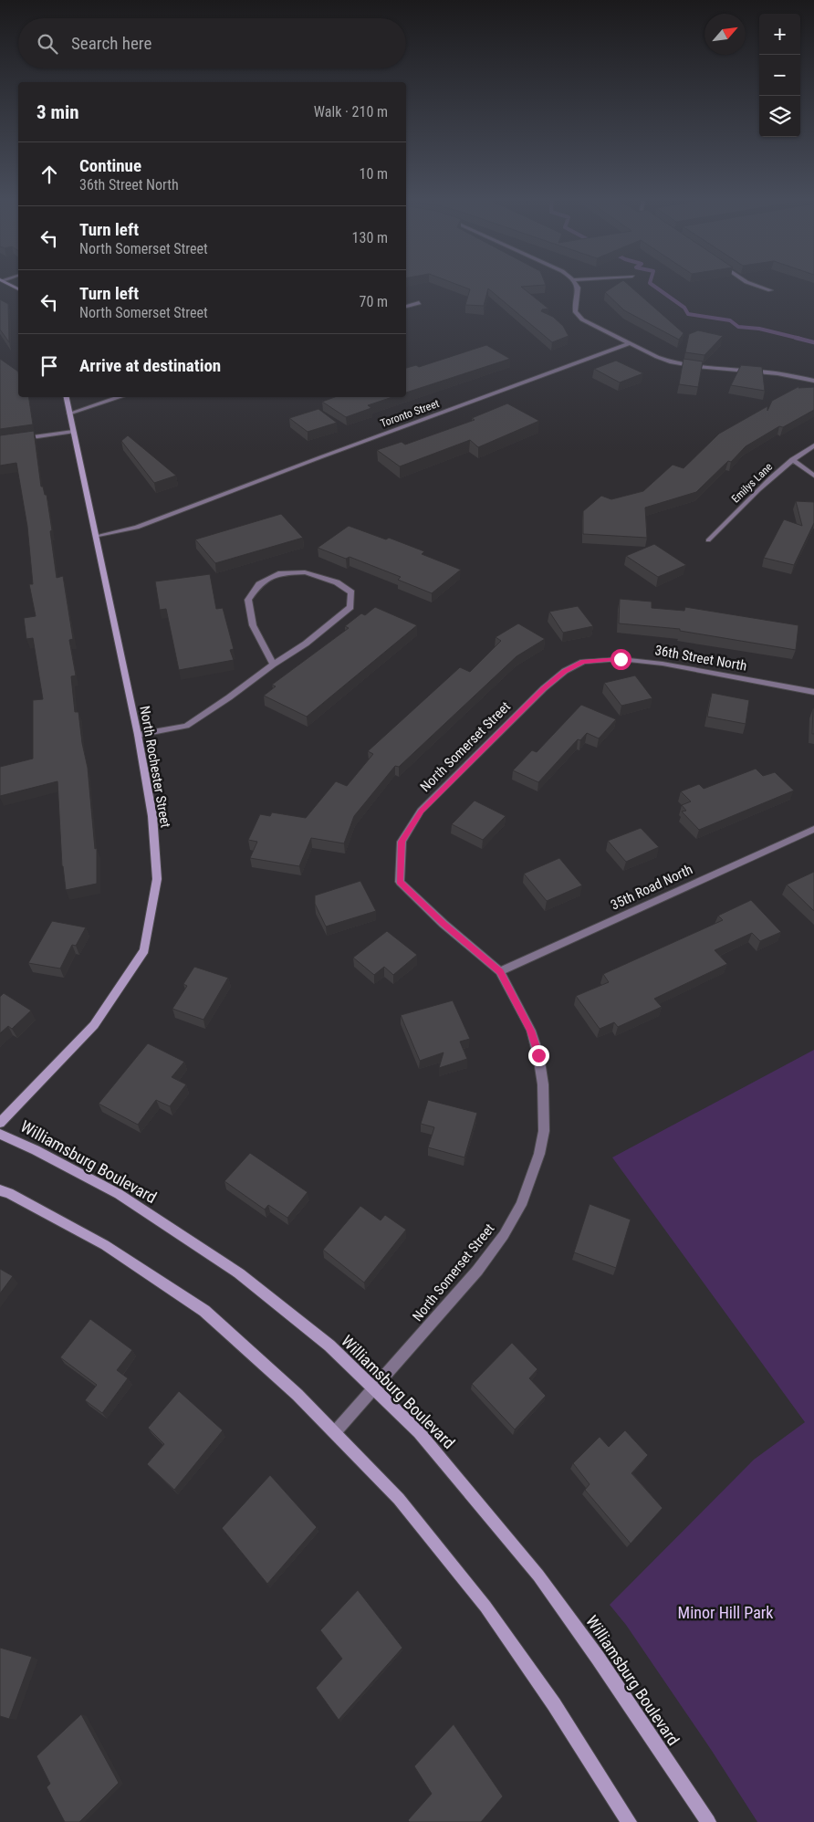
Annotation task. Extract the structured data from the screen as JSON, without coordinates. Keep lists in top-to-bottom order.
{
  "streets": {
    "street": [
      "Toronto Street",
      "Emilys Lane",
      "36th Street North",
      "North Somerset Street",
      "North Rochester Street",
      "35th Road North",
      "Williamsburg Boulevard"
    ]
  },
  "crossings": [
    ["Toronto Street", "North Rochester Street"],
    ["36th Street North", "North Somerset Street"],
    ["North Somerset Street", "35th Road North"],
    ["North Somerset Street", "Williamsburg Boulevard"]
  ],
  "parks": ["Minor Hill Park"],
  "north": "top right",
  "page": {
    "map_buttons": ["+", "−"],
    "search": "Search here",
    "heading": ["3 min", "Walk · 210 m"],
    "list": [
      ["Continue", "36th Street North", "10 m"],
      ["Turn left", "North Somerset Street", "130 m"],
      ["Turn left", "North Somerset Street", "70 m"],
      "Arrive at destination"
    ]
  }
}
